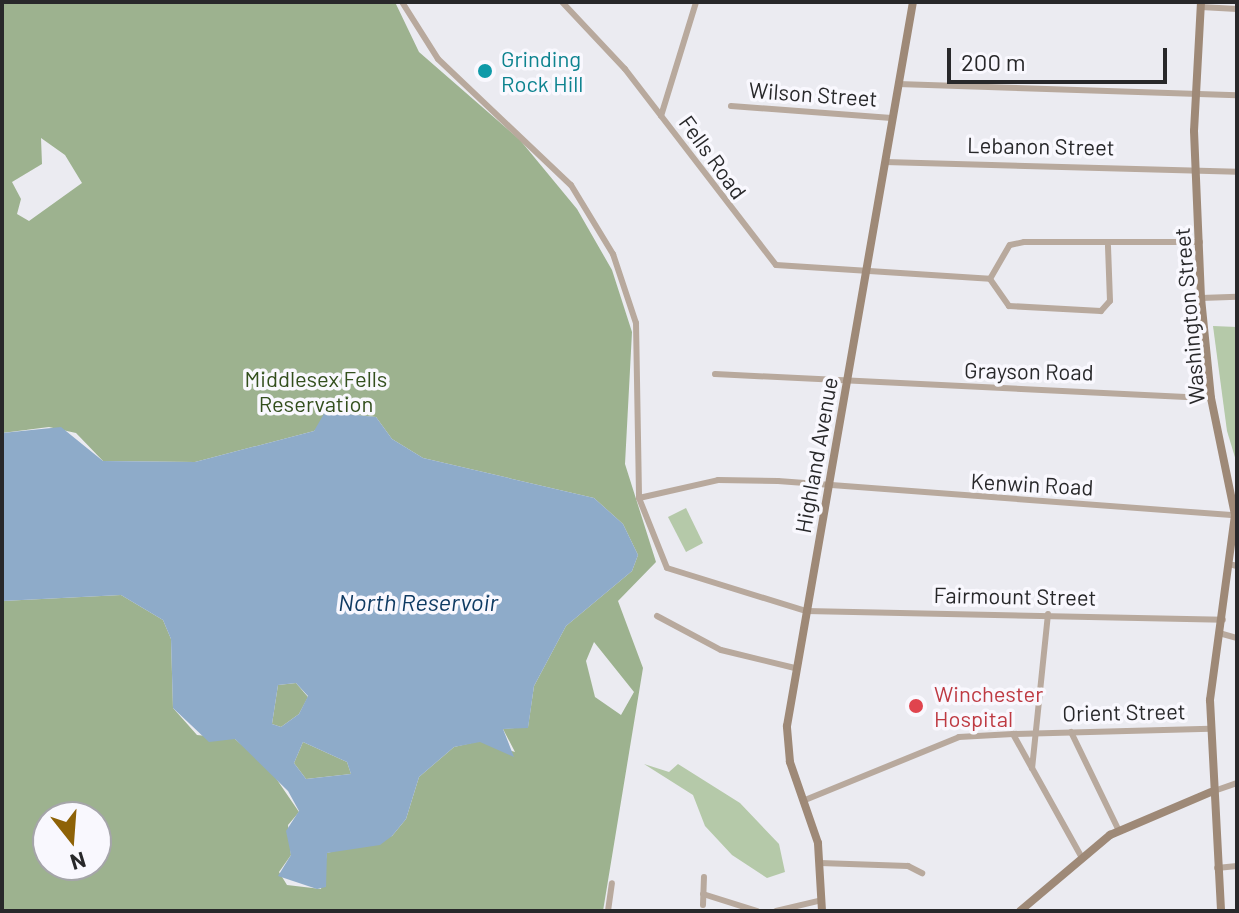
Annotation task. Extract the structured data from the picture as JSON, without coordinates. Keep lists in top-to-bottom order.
{
  "streets": {
    "main road": ["Washington Street", "Highland Avenue"],
    "street": [
      "Wilson Street",
      "Lebanon Street",
      "Fells Road",
      "Grayson Road",
      "Kenwin Road",
      "Fairmount Street",
      "Orient Street"
    ]
  },
  "crossings": [
    ["Wilson Street", "Highland Avenue"],
    ["Lebanon Street", "Washington Street"],
    ["Lebanon Street", "Highland Avenue"],
    ["Fells Road", "Highland Avenue"],
    ["Washington Street", "Grayson Road"],
    ["Washington Street", "Kenwin Road"],
    ["Washington Street", "Fairmount Street"],
    ["Washington Street", "Orient Street"],
    ["Grayson Road", "Highland Avenue"],
    ["Highland Avenue", "Kenwin Road"],
    ["Highland Avenue", "Fairmount Street"],
    ["Highland Avenue", "Orient Street"],
    ["Kenwin Road", "Fairmount Street"]
  ],
  "water": ["North Reservoir"],
  "parks": ["Middlesex Fells Reservation"],
  "places": ["Grinding Rock Hill", "Winchester Hospital"],
  "scale_bar": "200 m",
  "north": "bottom"
}
